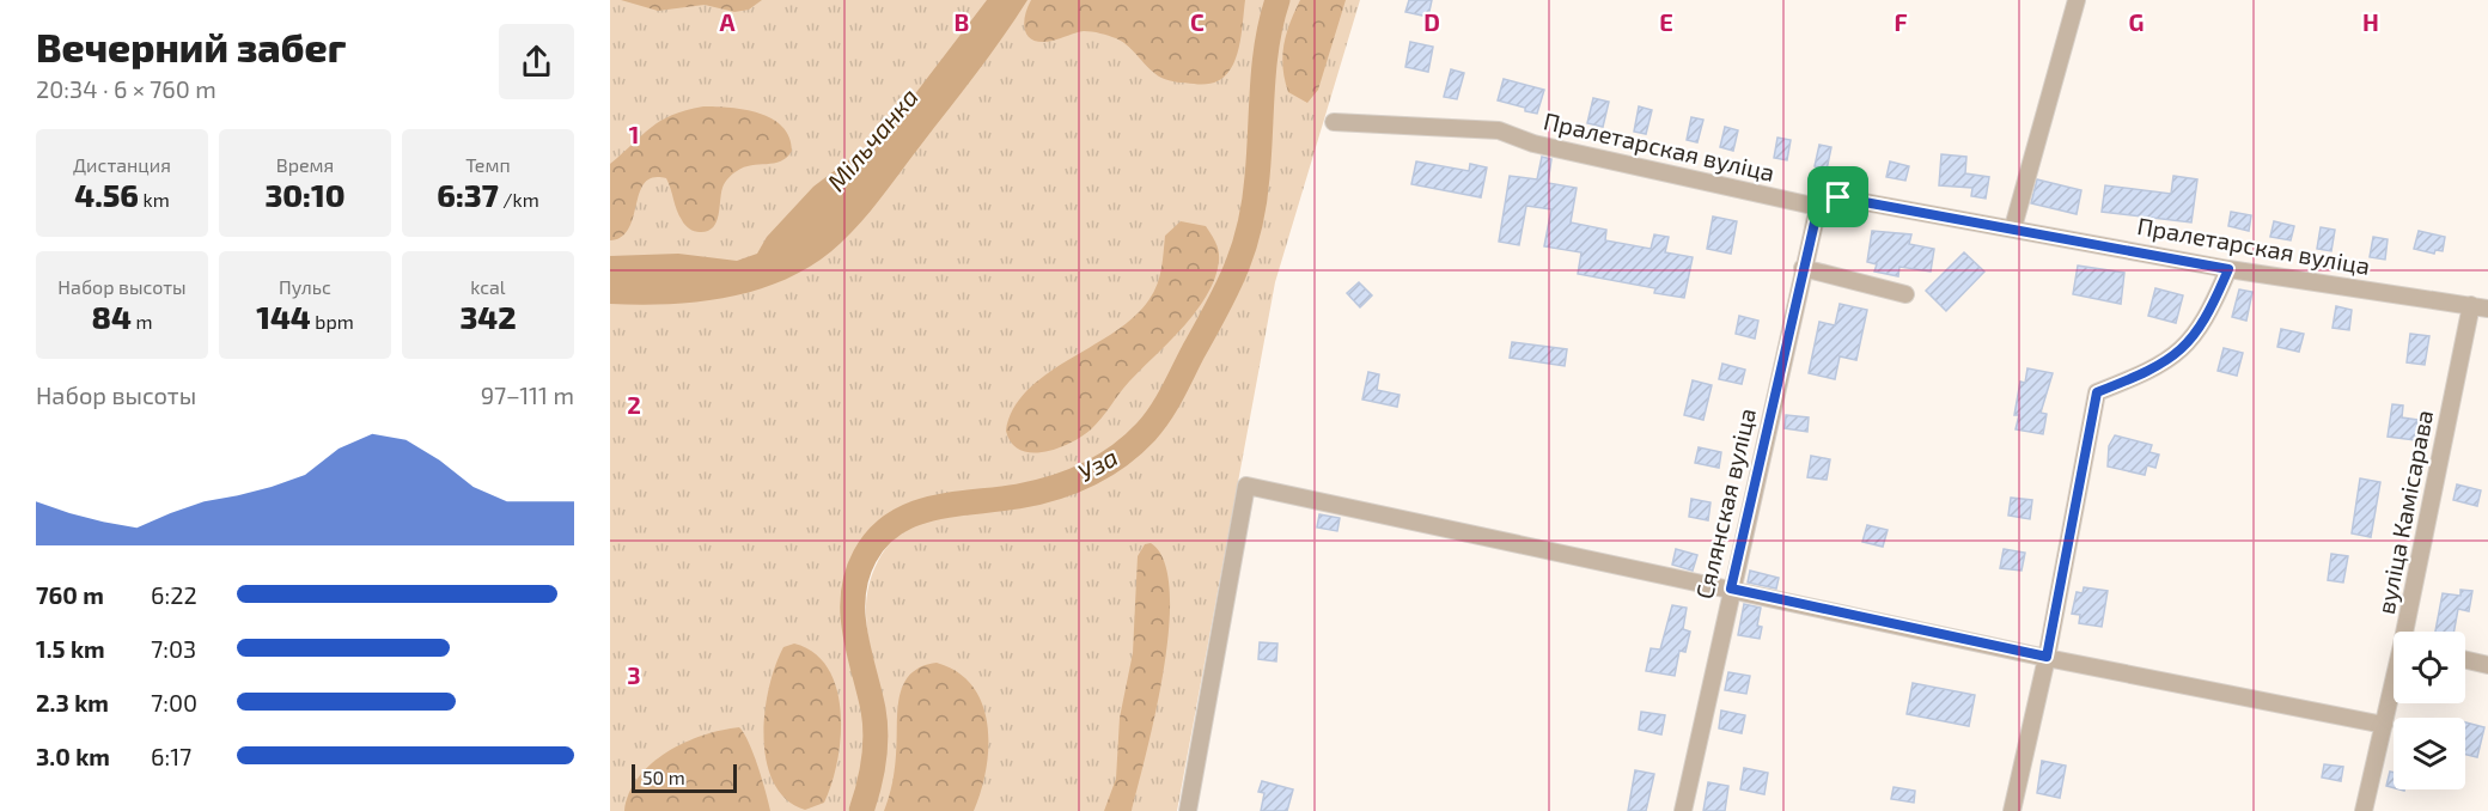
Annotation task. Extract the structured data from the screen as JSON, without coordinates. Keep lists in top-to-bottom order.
{
  "streets": {
    "street": ["Пралетарская вуліца", "Сялянская вуліца", "вуліца Камісарава"]
  },
  "crossings": [
    ["Пралетарская вуліца", "Сялянская вуліца"],
    ["Пралетарская вуліца", "вуліца Камісарава"]
  ],
  "water": ["Мільчанка", "Уза"],
  "scale_bar": "50 m",
  "page": {
    "heading": ["Вечерний забег", "20:34 · 6 × 760 m"],
    "stats": [
      ["Дистанция", "4.56 km"],
      ["Время", "30:10"],
      ["Темп", "6:37 /km"],
      ["Набор высоты", "84 m"],
      ["Пульс", "144 bpm"],
      ["kcal", "342"]
    ],
    "chart": ["Набор высоты", "97–111 m"],
    "list": [
      {
        "name": "760 m",
        "note": "6:22"
      },
      {
        "name": "1.5 km",
        "note": "7:03"
      },
      {
        "name": "2.3 km",
        "note": "7:00"
      },
      {
        "name": "3.0 km",
        "note": "6:17"
      }
    ],
    "scale": "50 m"
  },
  "grid": {
    "columns": [
      "A",
      "B",
      "C",
      "D",
      "E",
      "F",
      "G",
      "H"
    ],
    "rows": ["1", "2", "3"]
  }
}
